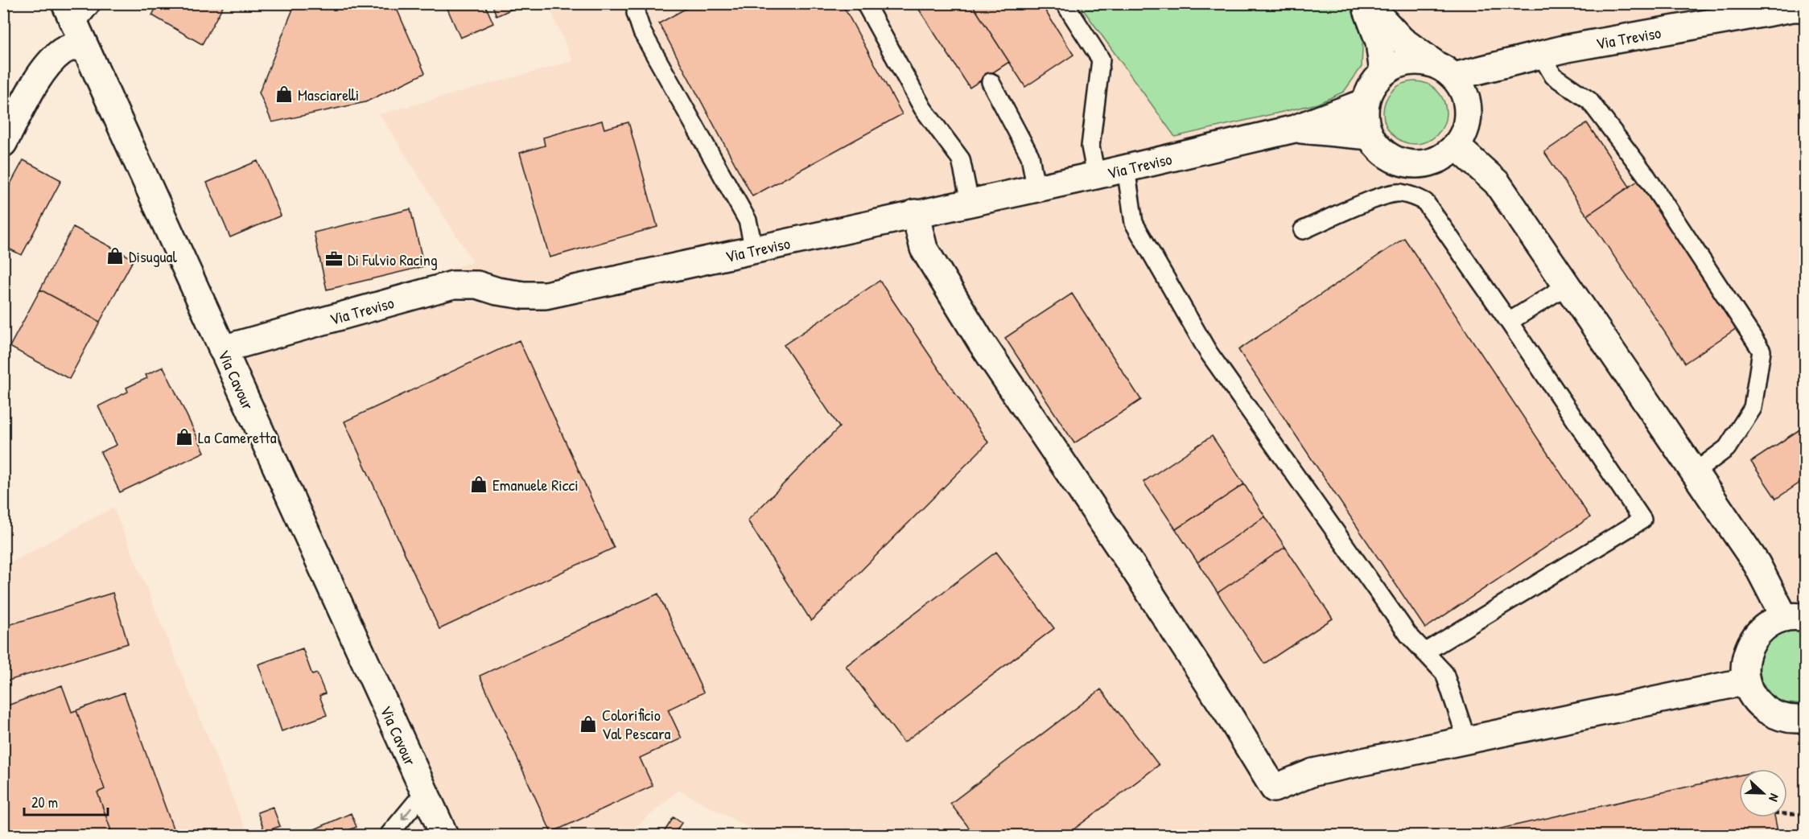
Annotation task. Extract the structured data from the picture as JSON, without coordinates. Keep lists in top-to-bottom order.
{
  "streets": {
    "street": ["Via Treviso", "Via Cavour"]
  },
  "crossings": [
    ["Via Treviso", "Via Cavour"]
  ],
  "places": {
    "shop": [
      "Masciarelli",
      "Disugual",
      "La Cameretta",
      "Emanuele Ricci",
      "Colorificio Val Pescara"
    ],
    "office": ["Di Fulvio Racing"]
  },
  "scale_bar": "20 m",
  "north": "right"
}
